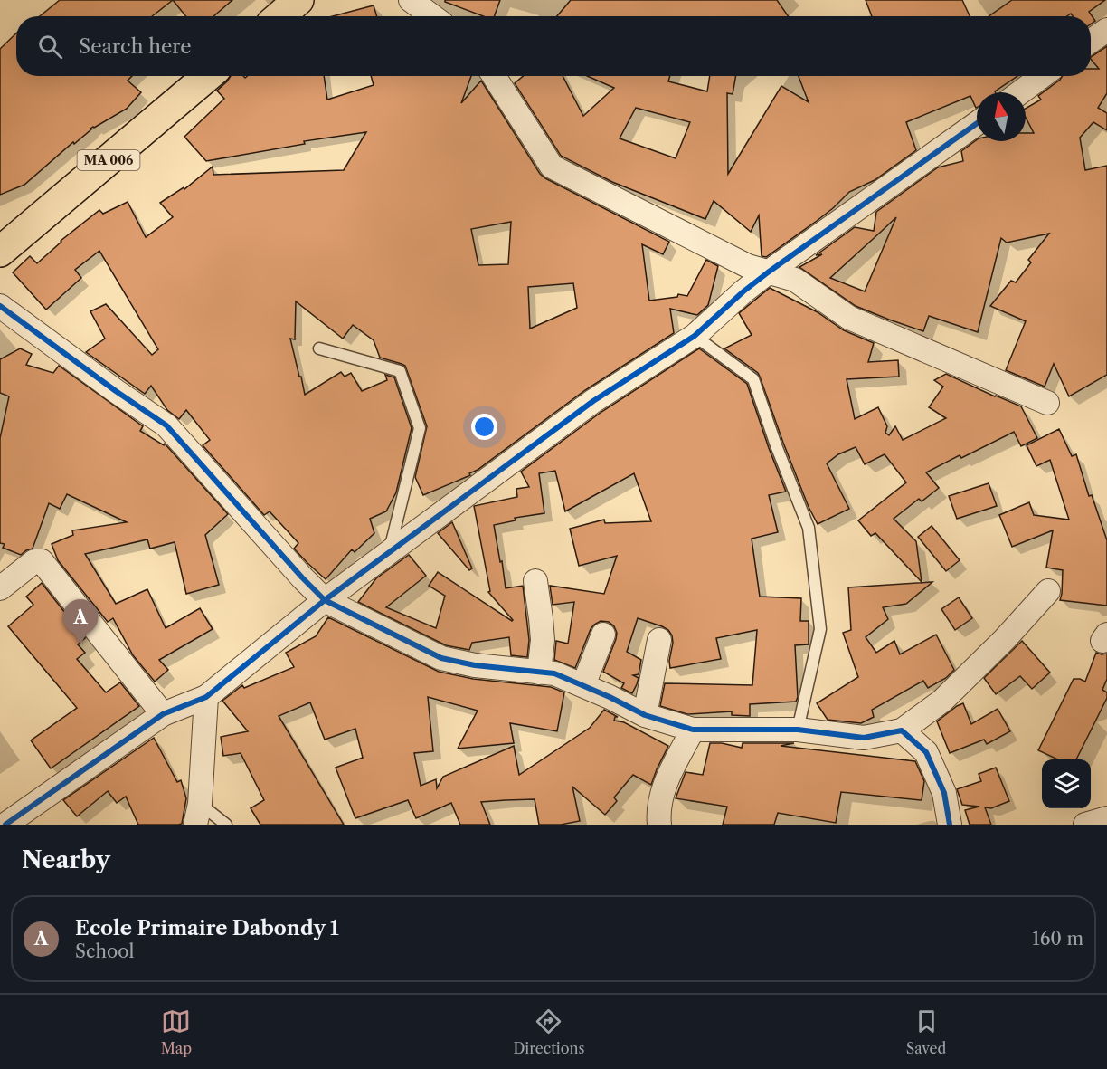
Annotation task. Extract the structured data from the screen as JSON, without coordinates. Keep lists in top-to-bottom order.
{
  "streets": {
    "main road": ["MA 006"]
  },
  "north": "top",
  "page": {
    "search": "Search here",
    "pins": "A",
    "heading": "Nearby",
    "list": [
      {
        "mark": "A",
        "name": "Ecole Primaire Dabondy 1",
        "note": "School",
        "value": "160 m"
      }
    ],
    "nav": ["Map", "Directions", "Saved"]
  }
}
